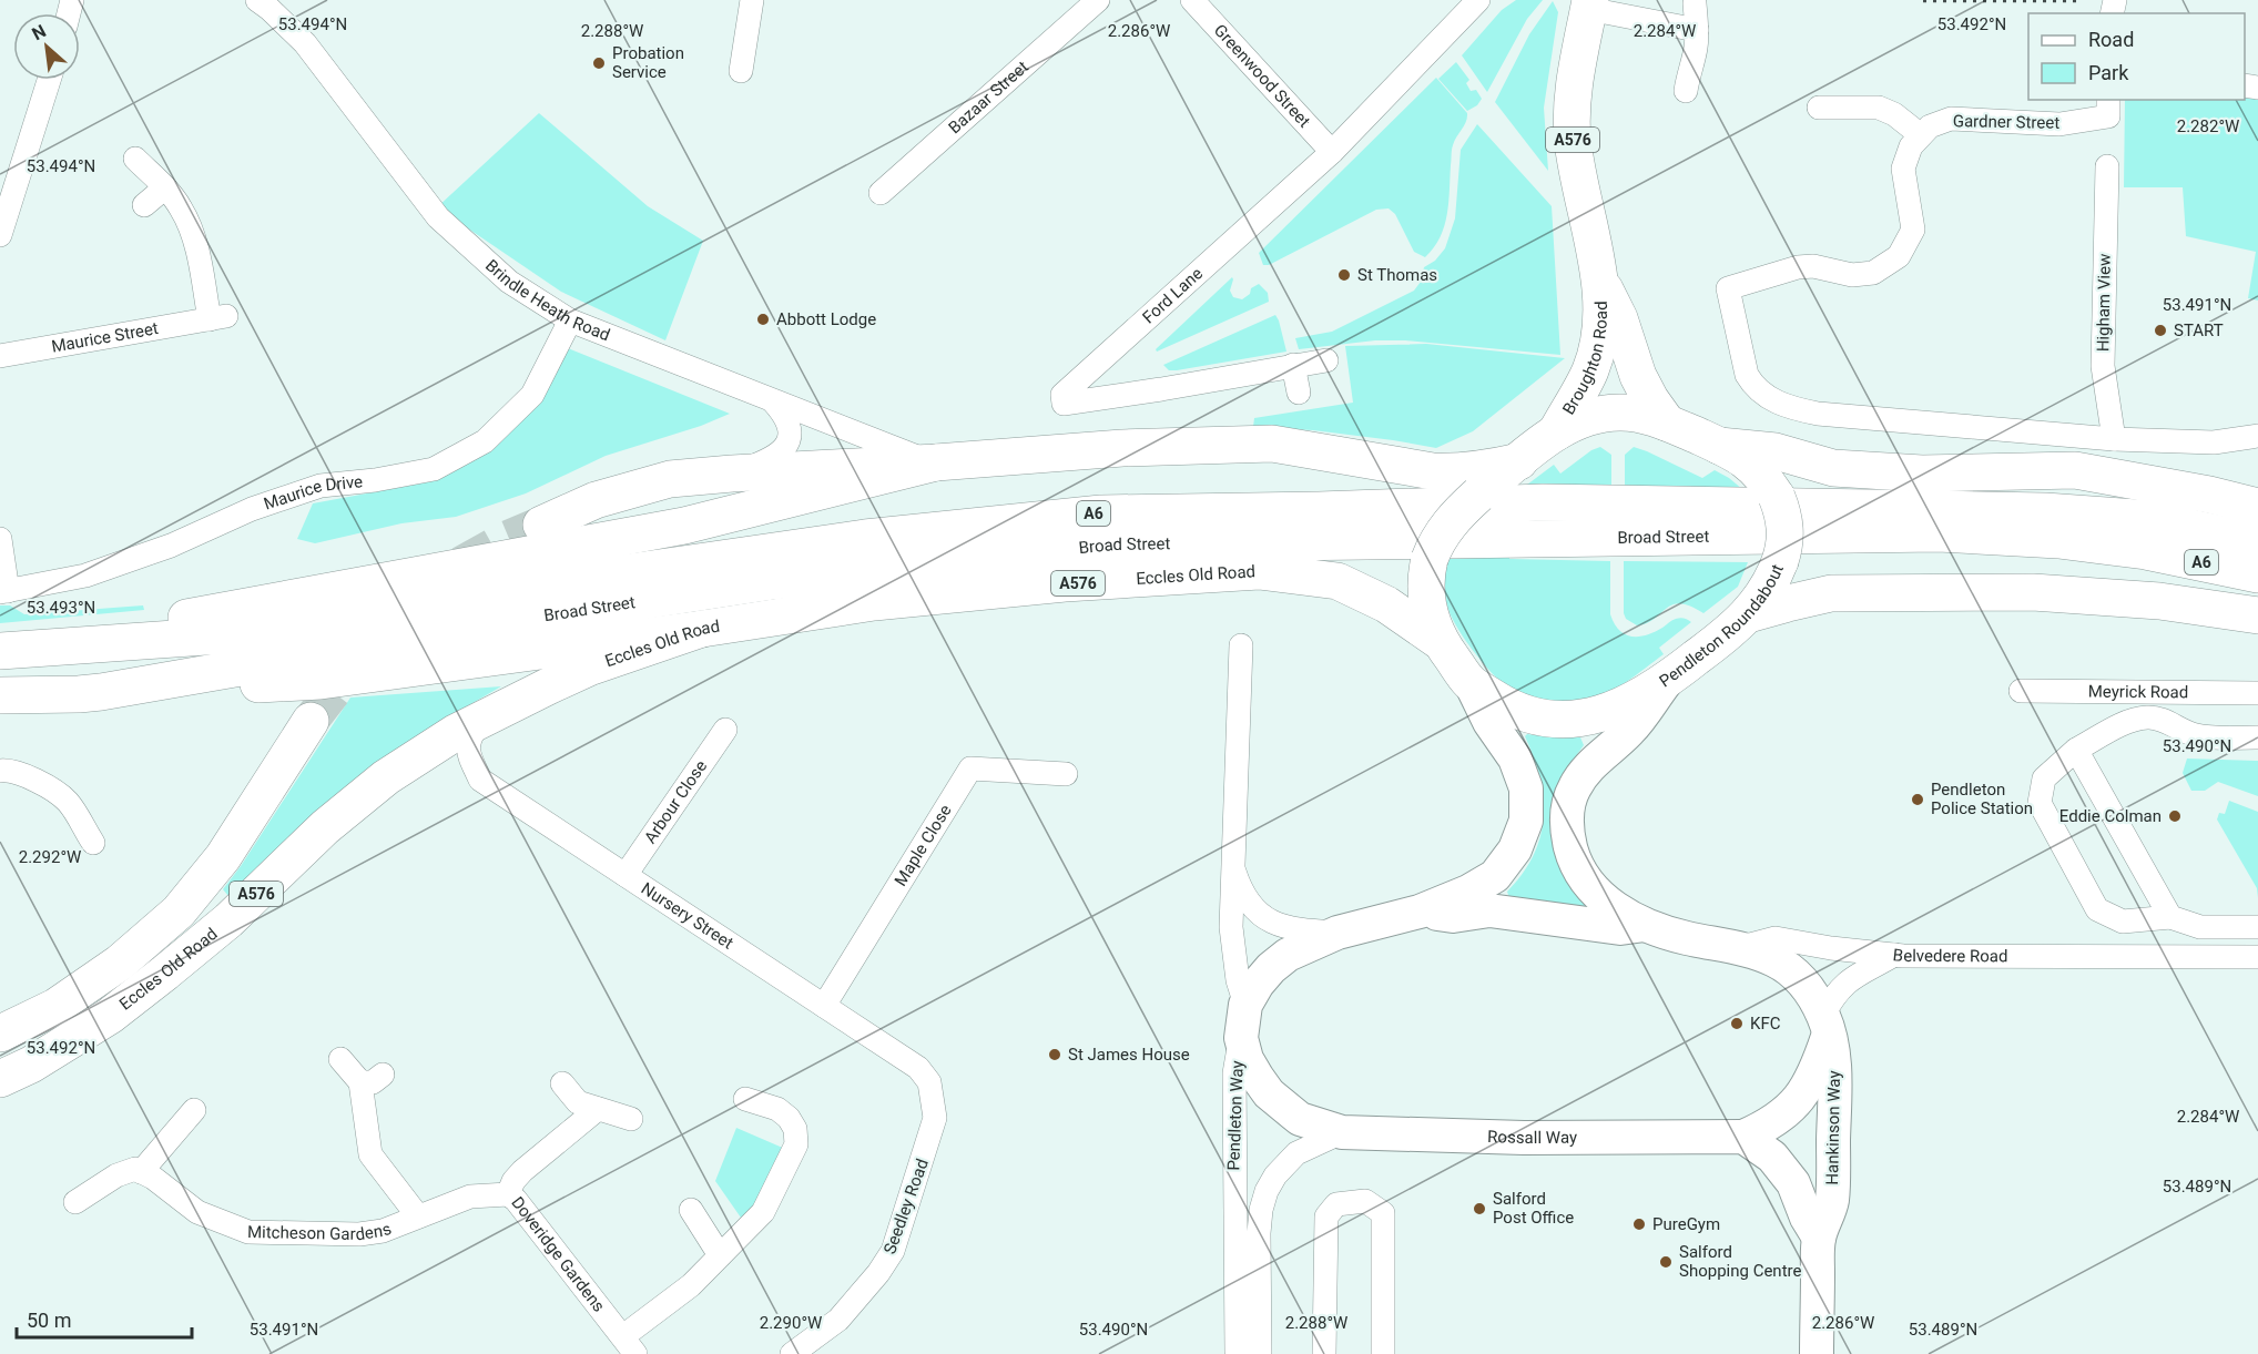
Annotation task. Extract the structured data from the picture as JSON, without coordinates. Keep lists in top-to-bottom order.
{
  "streets": {
    "main road": [
      "A576",
      "Broughton Road",
      "A6",
      "Broad Street",
      "Eccles Old Road",
      "Pendleton Roundabout"
    ],
    "street": [
      "Greenwood Street",
      "Bazaar Street",
      "Gardner Street",
      "Ford Lane",
      "Brindle Heath Road",
      "Higham View",
      "Maurice Street",
      "Maurice Drive",
      "Meyrick Road",
      "Arbour Close",
      "Maple Close",
      "Nursery Street",
      "Belvedere Road",
      "Pendleton Way",
      "Hankinson Way",
      "Rossall Way",
      "Seedley Road",
      "Mitcheson Gardens",
      "Doveridge Gardens"
    ]
  },
  "crossings": [
    ["Greenwood Street", "Ford Lane"],
    ["A576", "Brindle Heath Road"],
    ["A576", "Pendleton Roundabout"],
    ["Brindle Heath Road", "Maurice Drive"],
    ["Broughton Road", "Pendleton Roundabout"],
    ["Eccles Old Road", "Pendleton Roundabout"],
    ["Eccles Old Road", "Nursery Street"],
    ["Pendleton Roundabout", "Belvedere Road"],
    ["Arbour Close", "Nursery Street"],
    ["Maple Close", "Nursery Street"],
    ["Nursery Street", "Seedley Road"],
    ["Belvedere Road", "Hankinson Way"],
    ["Pendleton Way", "Rossall Way"],
    ["Mitcheson Gardens", "Doveridge Gardens"]
  ],
  "places": [
    "Probation Service",
    "St Thomas",
    "Abbott Lodge",
    "START",
    "Pendleton Police Station",
    "Eddie Colman",
    "KFC",
    "St James House",
    "Salford Post Office",
    "PureGym",
    "Salford Shopping Centre"
  ],
  "legend": ["Road", "Park"],
  "scale_bar": "50 m",
  "north": "top left",
  "coordinates": [
    "53.494°N",
    "53.492°N",
    "2.288°W",
    "2.286°W",
    "2.284°W",
    "2.282°W",
    "53.491°N",
    "53.493°N",
    "53.490°N",
    "2.292°W",
    "53.489°N",
    "2.290°W"
  ]
}
